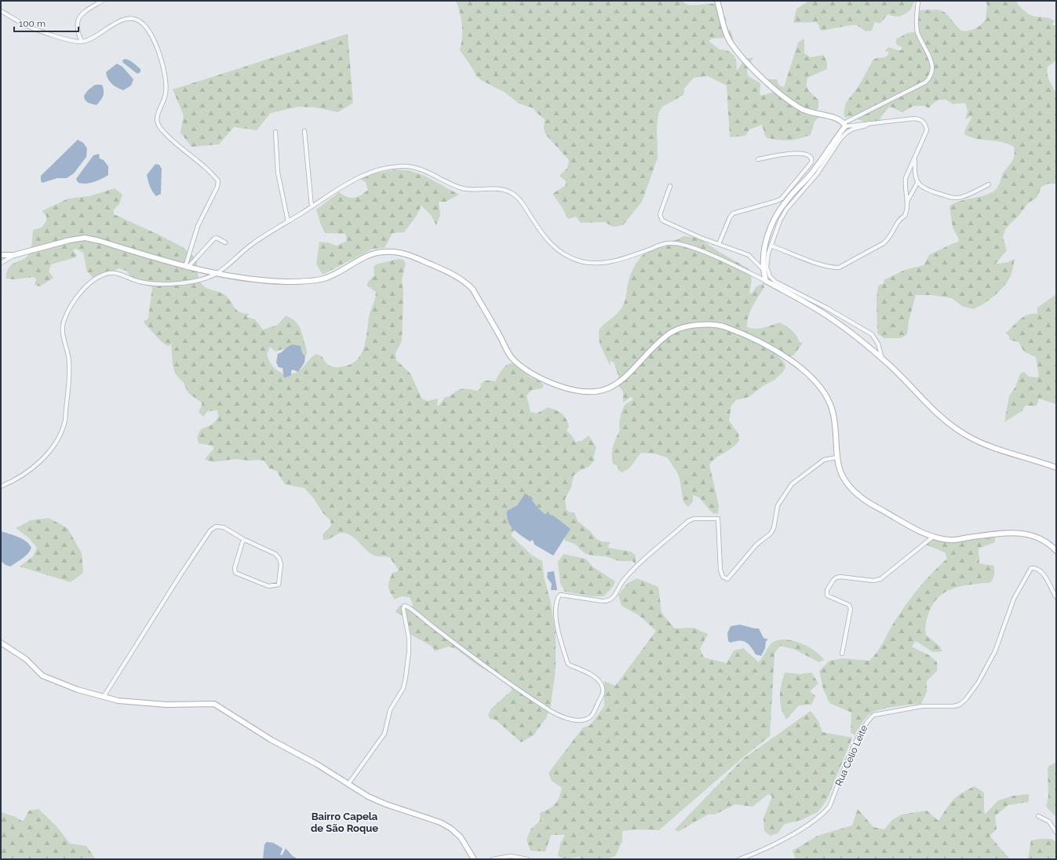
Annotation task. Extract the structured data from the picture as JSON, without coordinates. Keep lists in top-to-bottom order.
{
  "streets": {
    "street": ["Rua Celio Leite"]
  },
  "districts": ["Bairro Capela de São Roque"],
  "scale_bar": "100 m"
}
